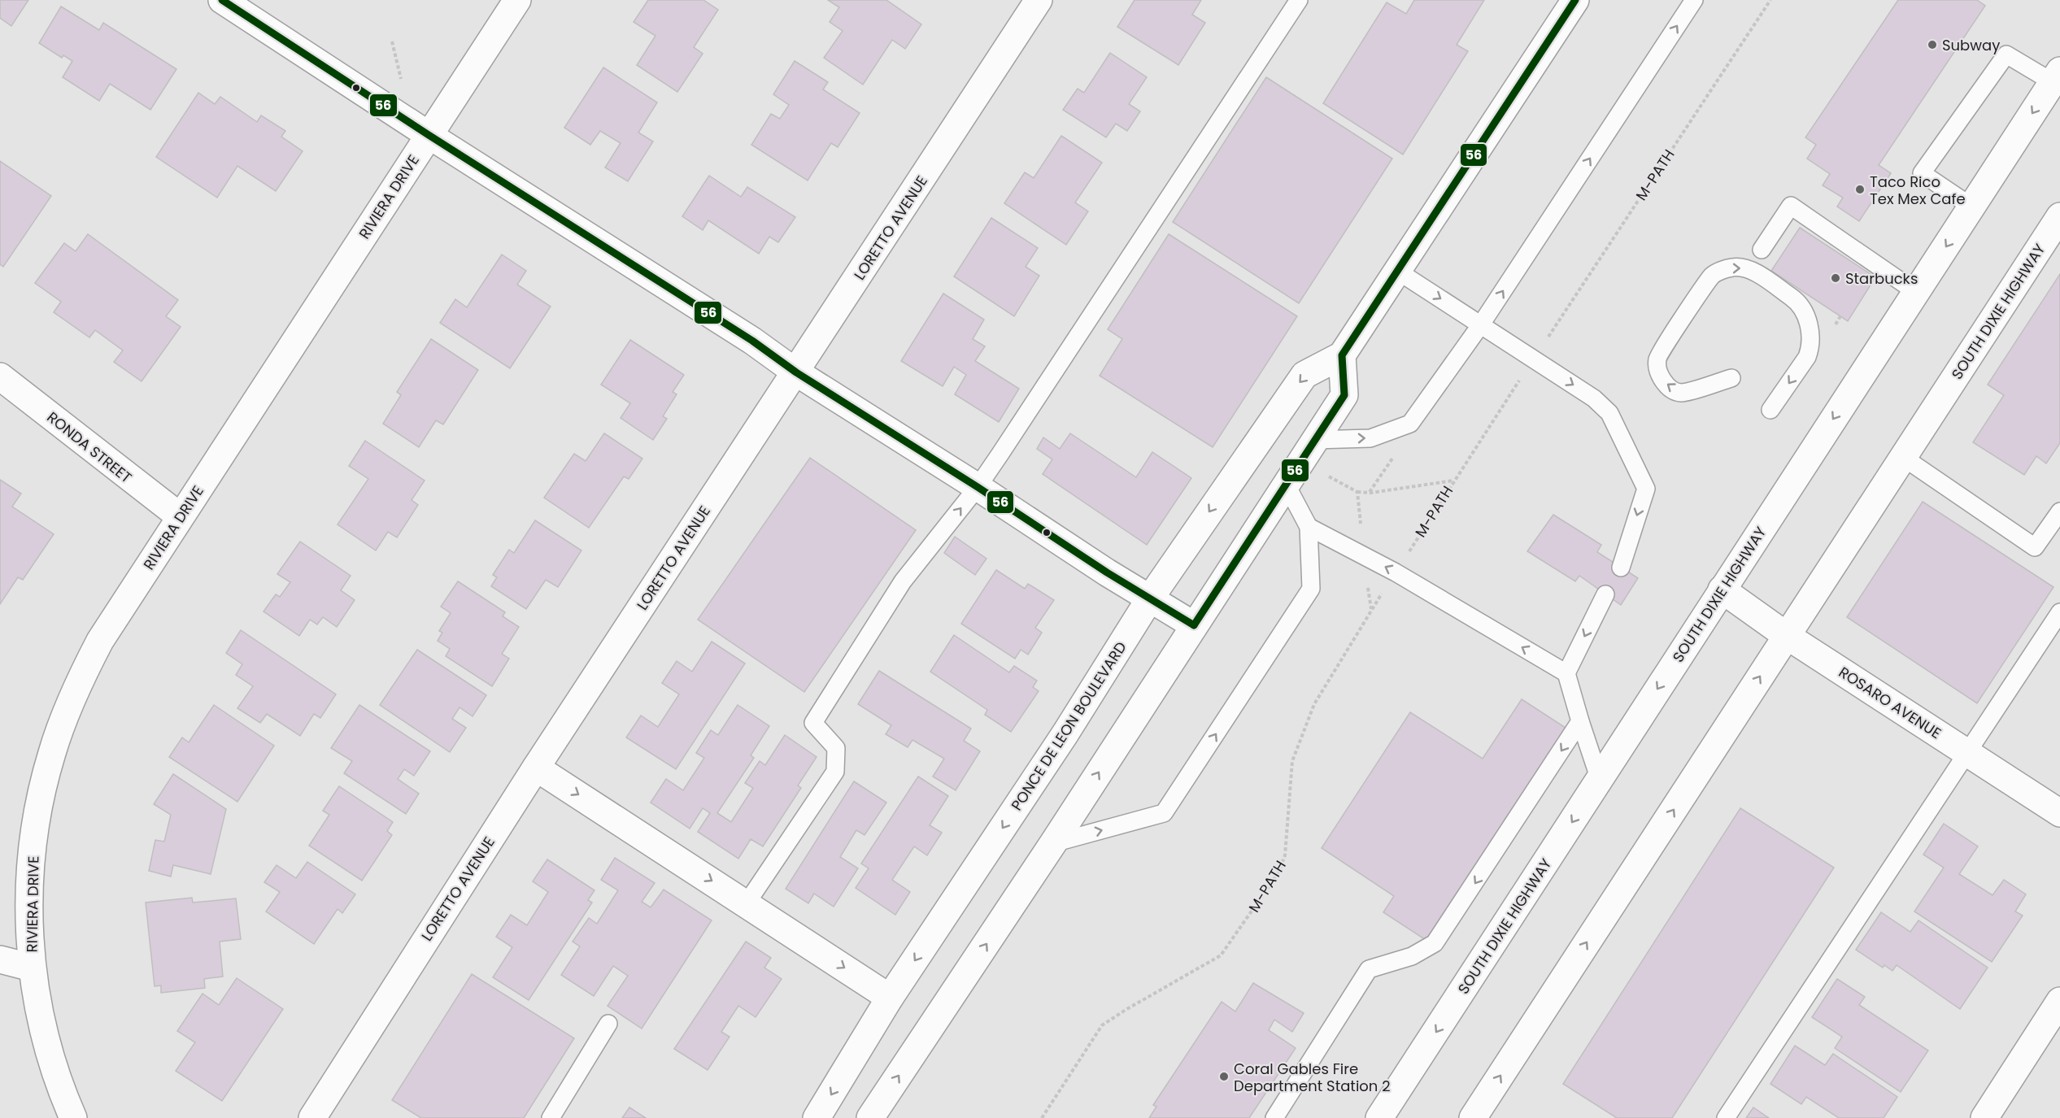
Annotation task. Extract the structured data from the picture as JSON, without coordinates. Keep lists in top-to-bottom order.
{
  "streets": {
    "main road": [
      "RIVIERA DRIVE",
      "LORETTO AVENUE",
      "SOUTH DIXIE HIGHWAY",
      "RONDA STREET",
      "ROSARO AVENUE",
      "PONCE DE LEON BOULEVARD"
    ],
    "path": ["M-PATH"]
  },
  "crossings": [
    ["RIVIERA DRIVE", "RONDA STREET"],
    ["SOUTH DIXIE HIGHWAY", "ROSARO AVENUE"]
  ],
  "places": [
    "Subway",
    "Taco Rico Tex Mex Cafe",
    "Starbucks",
    "Coral Gables Fire Department Station 2"
  ],
  "lines": ["transit line 56"]
}
